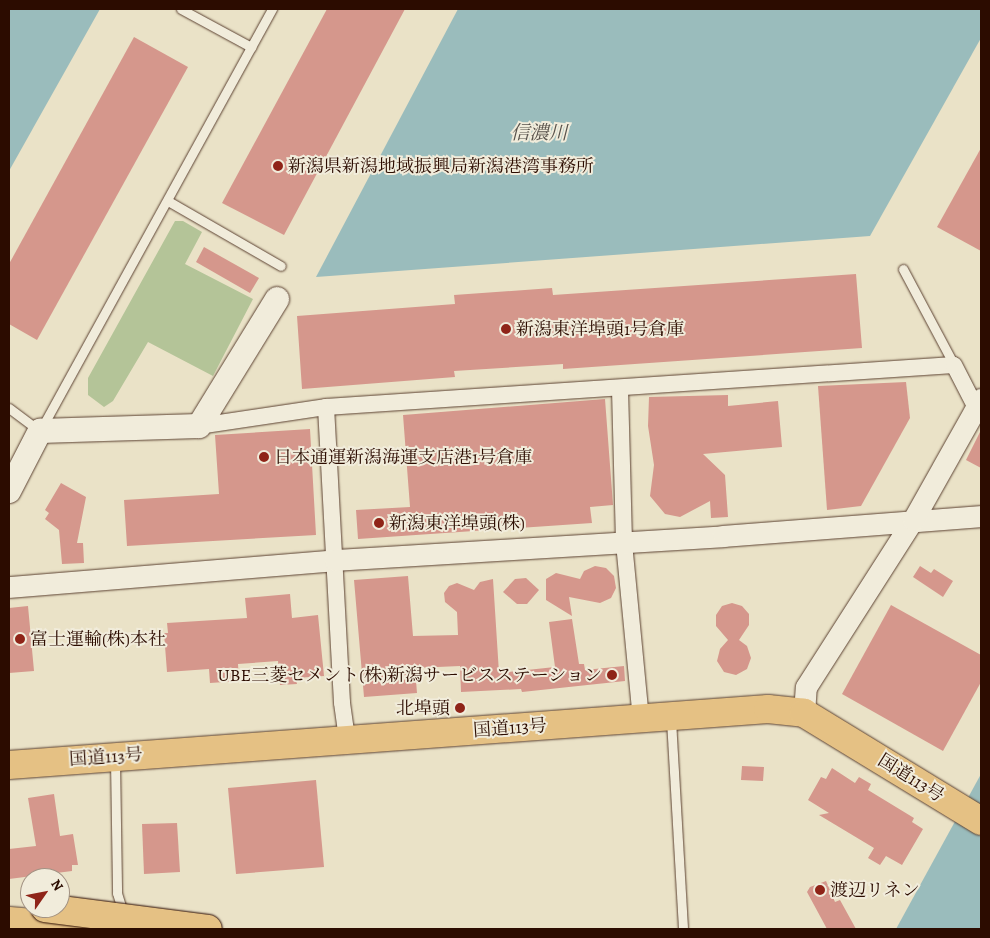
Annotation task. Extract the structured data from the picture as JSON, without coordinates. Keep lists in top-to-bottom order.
{
  "streets": {
    "highway": ["国道113号"]
  },
  "water": ["信濃川"],
  "places": [
    "新潟県新潟地域振興局新潟港湾事務所",
    "新潟東洋埠頭1号倉庫",
    "日本通運新潟海運支店港1号倉庫",
    "新潟東洋埠頭(株)",
    "富士運輸(株)本社",
    "UBE三菱セメント(株)新潟サービスステーション",
    "北埠頭",
    "渡辺リネン"
  ],
  "north": "top right"
}
